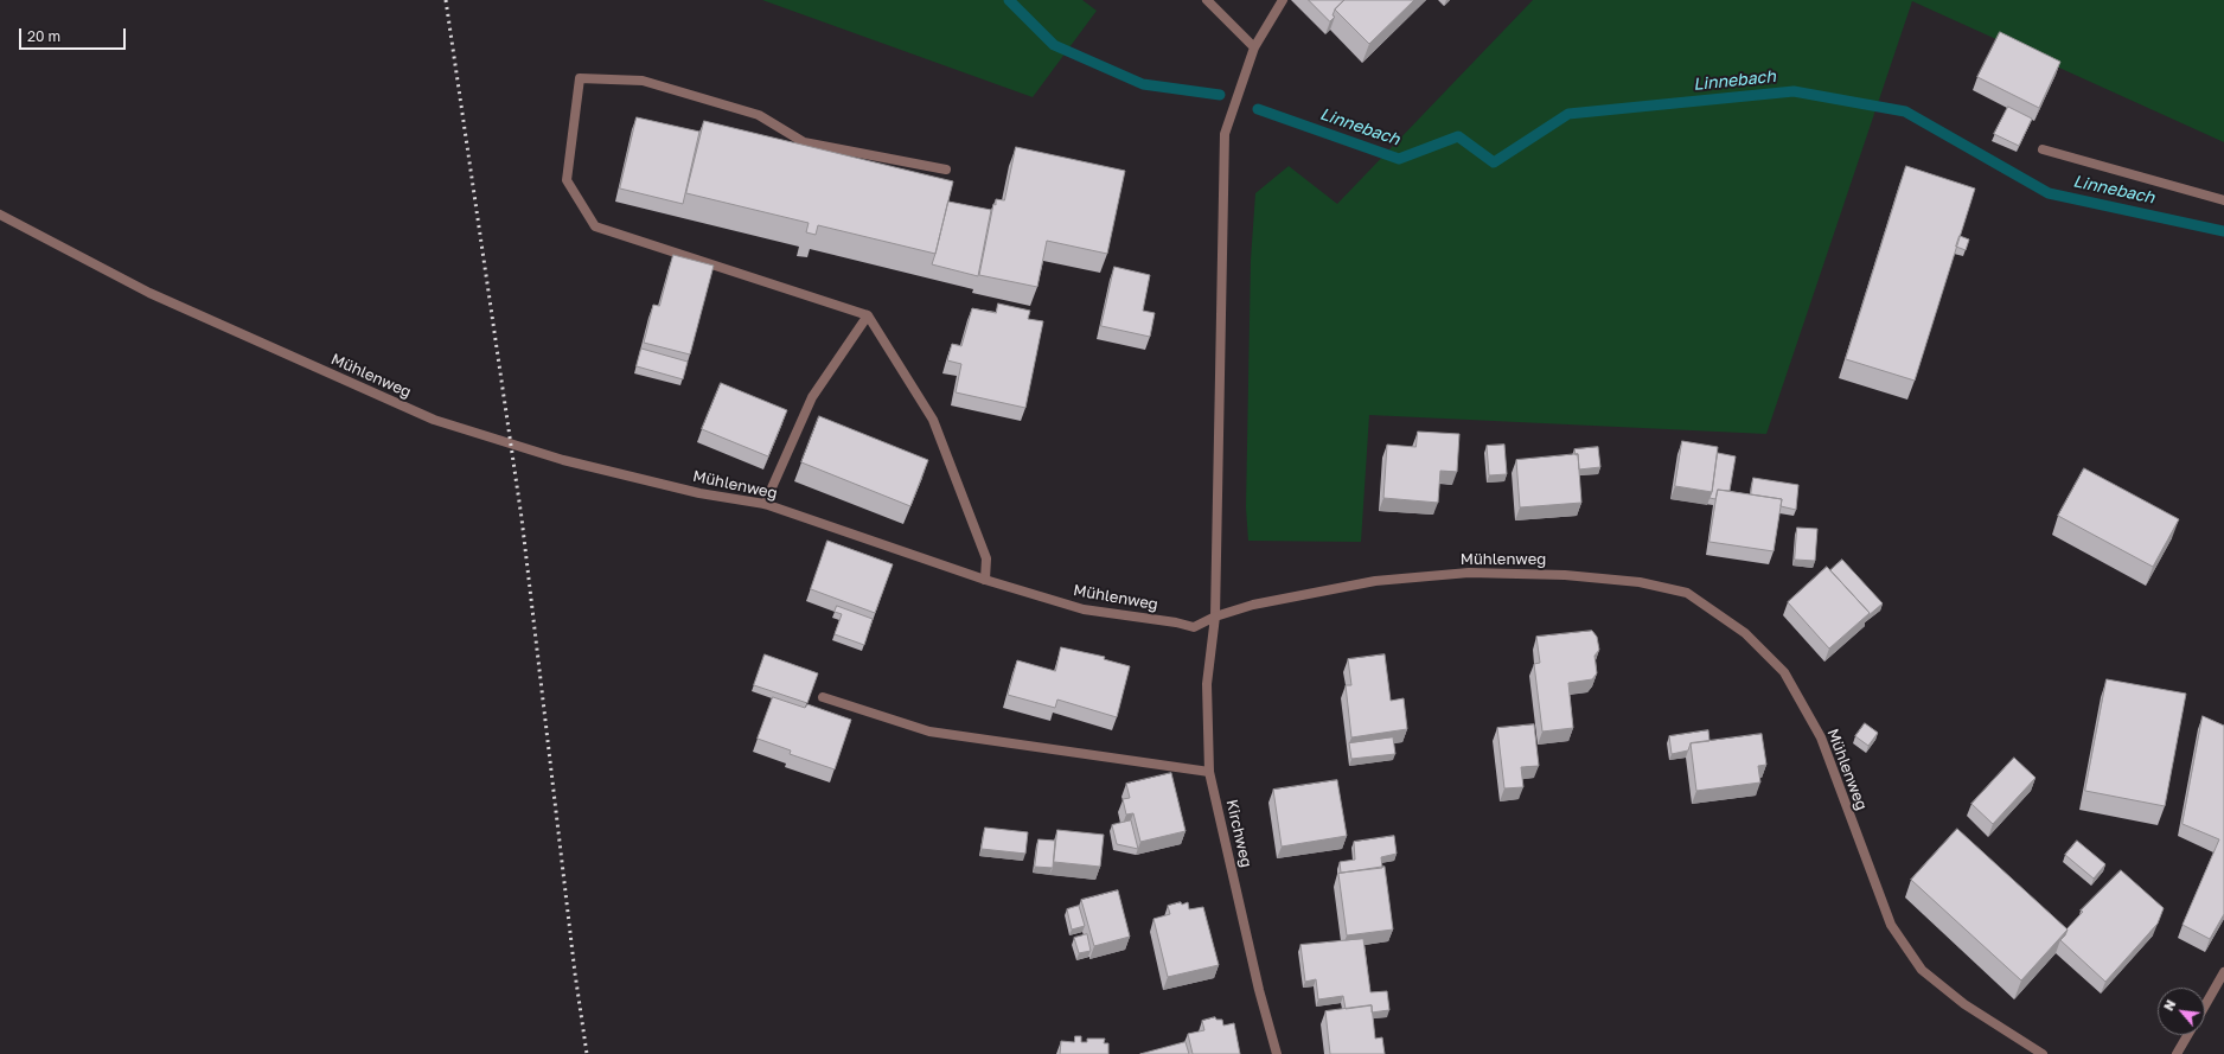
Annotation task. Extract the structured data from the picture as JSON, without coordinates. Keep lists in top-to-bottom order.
{
  "streets": {
    "street": ["Mühlenweg", "Kirchweg"]
  },
  "crossings": [
    ["Mühlenweg", "Kirchweg"]
  ],
  "water": ["Linnebach"],
  "scale_bar": "20 m",
  "north": "top left"
}
